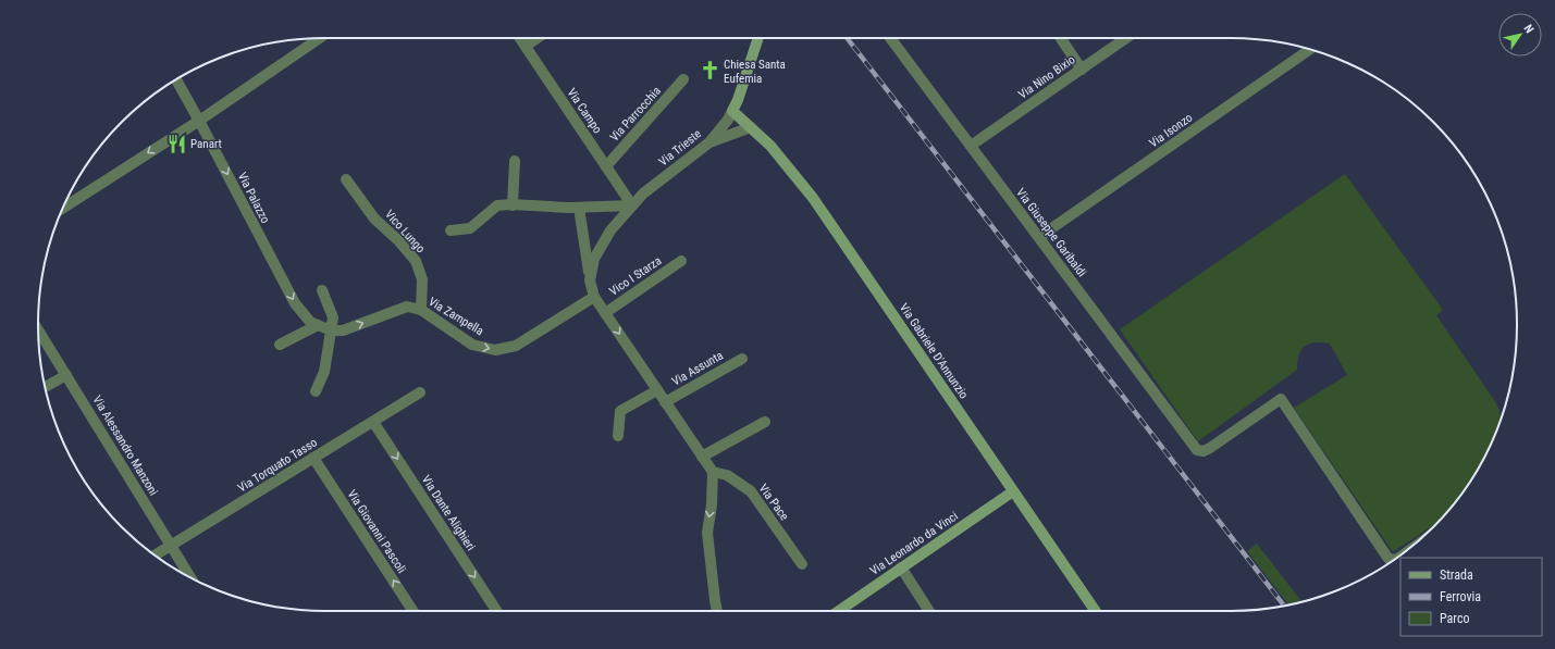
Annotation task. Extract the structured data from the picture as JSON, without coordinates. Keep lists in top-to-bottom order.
{
  "streets": {
    "street": [
      "Via Nino Bixio",
      "Via Campo",
      "Via Parrocchia",
      "Via Isonzo",
      "Via Trieste",
      "Via Palazzo",
      "Vico Lungo",
      "Via Giuseppe Garibaldi",
      "Vico I Starza",
      "Via Zampella",
      "Via Gabriele D'Annunzio",
      "Via Assunta",
      "Via Alessandro Manzoni",
      "Via Torquato Tasso",
      "Via Pace",
      "Via Dante Alighieri",
      "Via Giovanni Pascoli",
      "Via Leonardo da Vinci"
    ]
  },
  "crossings": [
    ["Via Nino Bixio", "Via Giuseppe Garibaldi"],
    ["Via Campo", "Via Parrocchia"],
    ["Via Campo", "Via Trieste"],
    ["Via Isonzo", "Via Giuseppe Garibaldi"],
    ["Via Trieste", "Via Gabriele D'Annunzio"],
    ["Via Palazzo", "Via Zampella"],
    ["Vico Lungo", "Via Zampella"],
    ["Via Gabriele D'Annunzio", "Via Leonardo da Vinci"],
    ["Via Alessandro Manzoni", "Via Torquato Tasso"],
    ["Via Torquato Tasso", "Via Dante Alighieri"],
    ["Via Torquato Tasso", "Via Giovanni Pascoli"]
  ],
  "one_way": [
    "Via Palazzo",
    "Via Zampella",
    "Via Dante Alighieri",
    "Via Giovanni Pascoli"
  ],
  "places": {
    "church": ["Chiesa Santa Eufemia"],
    "restaurant": ["Panart"]
  },
  "legend": ["Strada", "Ferrovia", "Parco"],
  "north": "top right"
}
